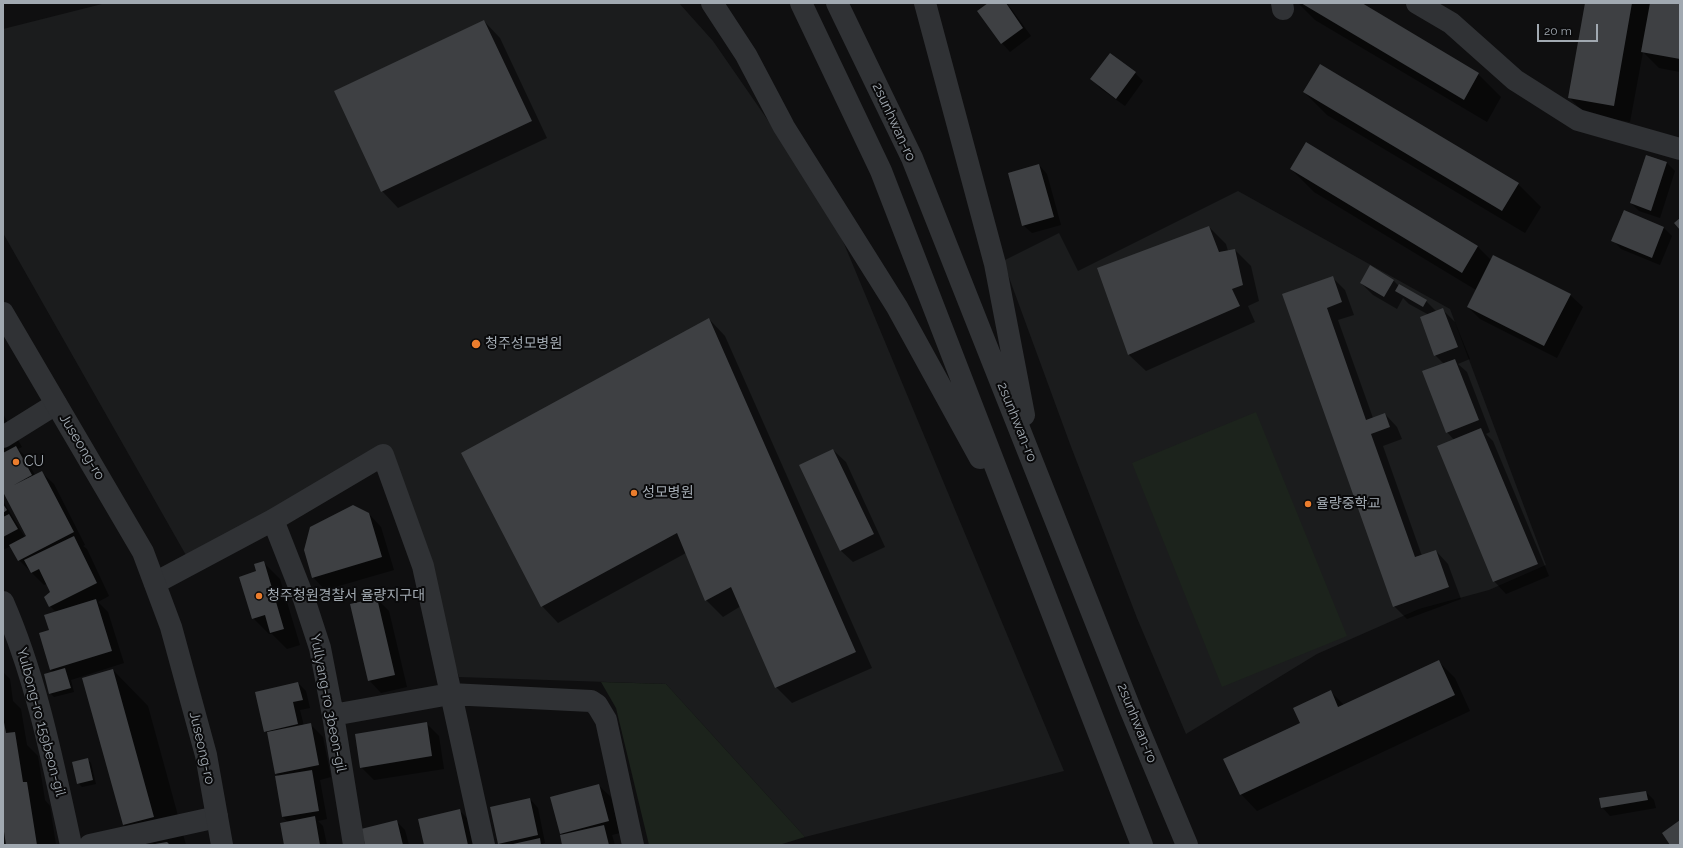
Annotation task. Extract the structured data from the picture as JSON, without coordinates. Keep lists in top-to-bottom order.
{
  "streets": {
    "street": [
      "2sunhwan-ro",
      "Juseong-ro",
      "Yullyang-ro 3beon-gil",
      "Yulbong-ro 159beon-gil"
    ]
  },
  "places": [
    "청주성모병원",
    "CU",
    "성모병원",
    "율량중학교",
    "청주청원경찰서 율량지구대"
  ],
  "scale_bar": "20 m"
}
